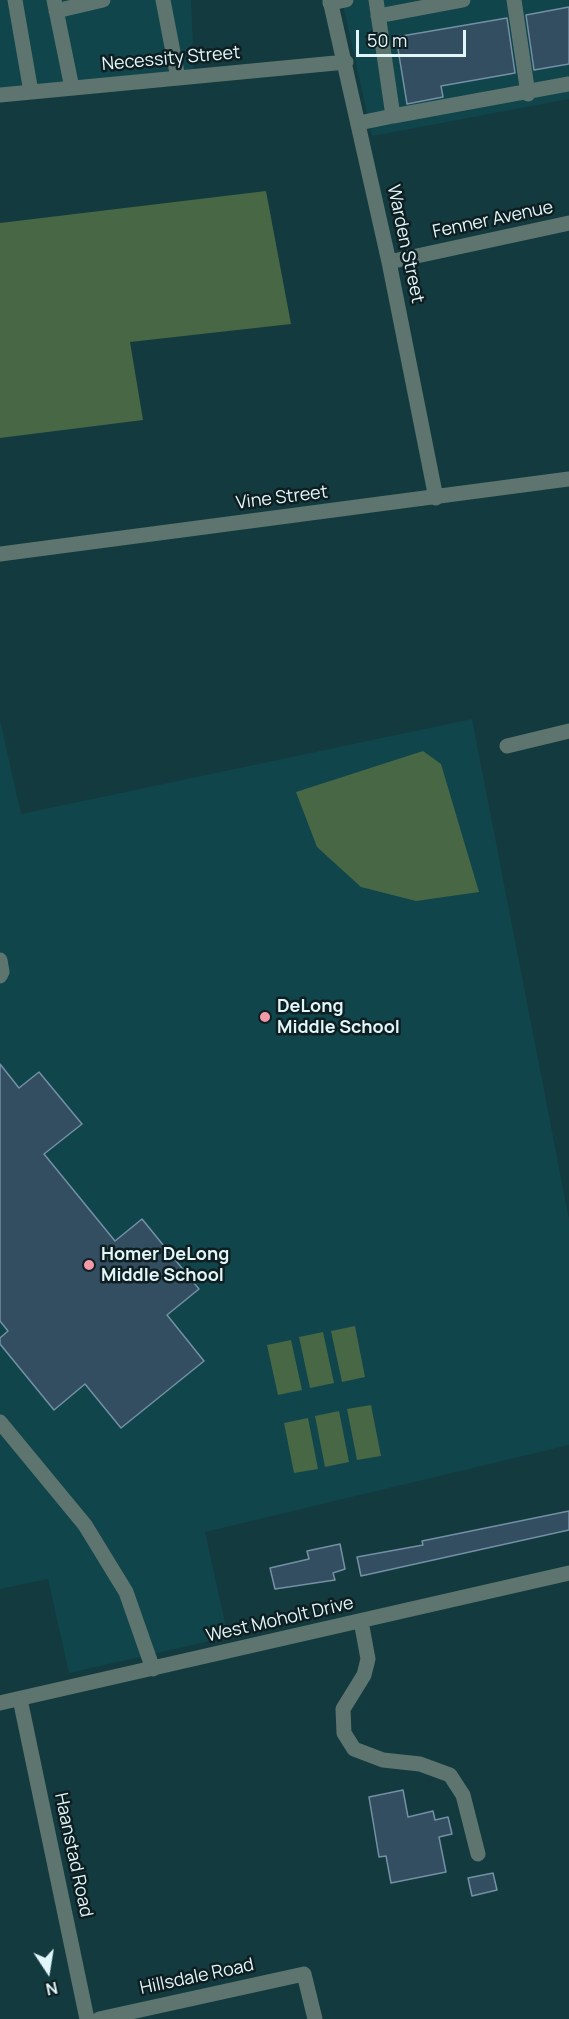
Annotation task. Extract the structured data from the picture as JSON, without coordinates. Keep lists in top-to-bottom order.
{
  "streets": {
    "street": [
      "Necessity Street",
      "Fenner Avenue",
      "Warden Street",
      "Vine Street",
      "West Moholt Drive",
      "Haanstad Road",
      "Hillsdale Road"
    ]
  },
  "crossings": [
    ["Necessity Street", "Warden Street"],
    ["Fenner Avenue", "Warden Street"],
    ["Warden Street", "Vine Street"],
    ["West Moholt Drive", "Haanstad Road"]
  ],
  "places": ["DeLong Middle School", "Homer DeLong Middle School"],
  "scale_bar": "50 m",
  "north": "bottom"
}
